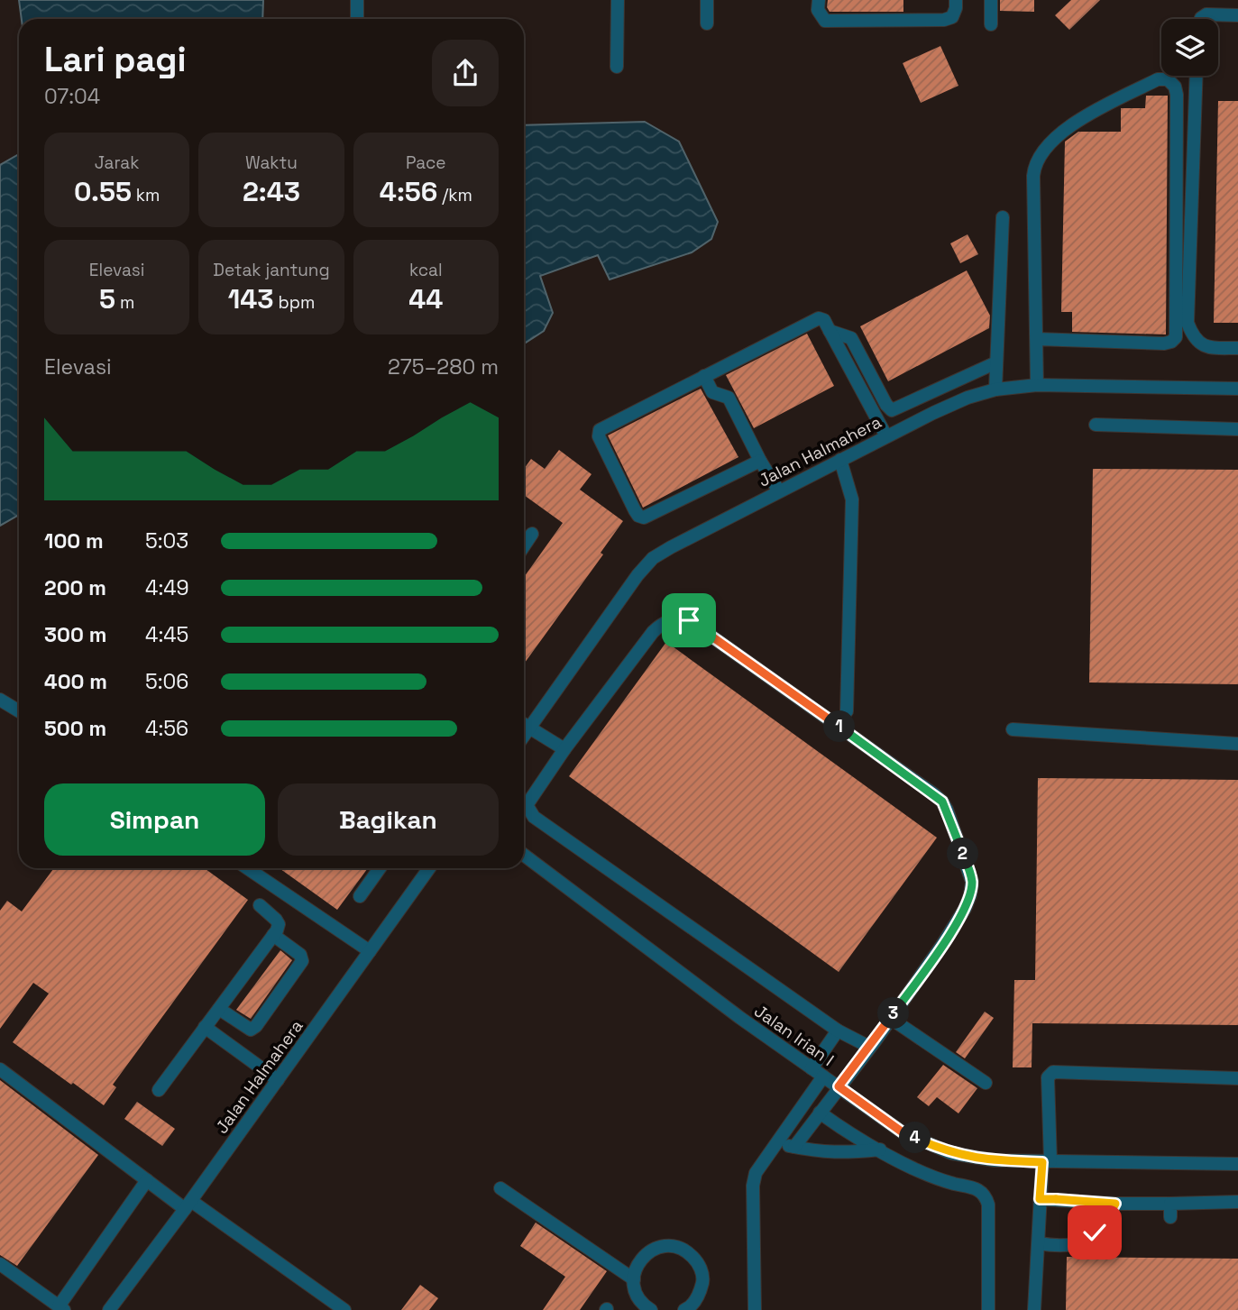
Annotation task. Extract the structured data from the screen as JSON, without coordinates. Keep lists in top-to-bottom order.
{
  "streets": {
    "street": ["Jalan Halmahera", "Jalan Irian I"]
  },
  "page": {
    "heading": ["Lari pagi", "07:04"],
    "stats": [
      ["Jarak", "0.55 km"],
      ["Waktu", "2:43"],
      ["Pace", "4:56 /km"],
      ["Elevasi", "5 m"],
      ["Detak jantung", "143 bpm"],
      ["kcal", "44"]
    ],
    "chart": ["Elevasi", "275–280 m"],
    "list": [
      {
        "name": "100 m",
        "note": "5:03"
      },
      {
        "name": "200 m",
        "note": "4:49"
      },
      {
        "name": "300 m",
        "note": "4:45"
      },
      {
        "name": "400 m",
        "note": "5:06"
      },
      {
        "name": "500 m",
        "note": "4:56"
      }
    ],
    "pins": [
      "1",
      "2",
      "3",
      "4"
    ],
    "buttons": ["Simpan", "Bagikan"]
  }
}
